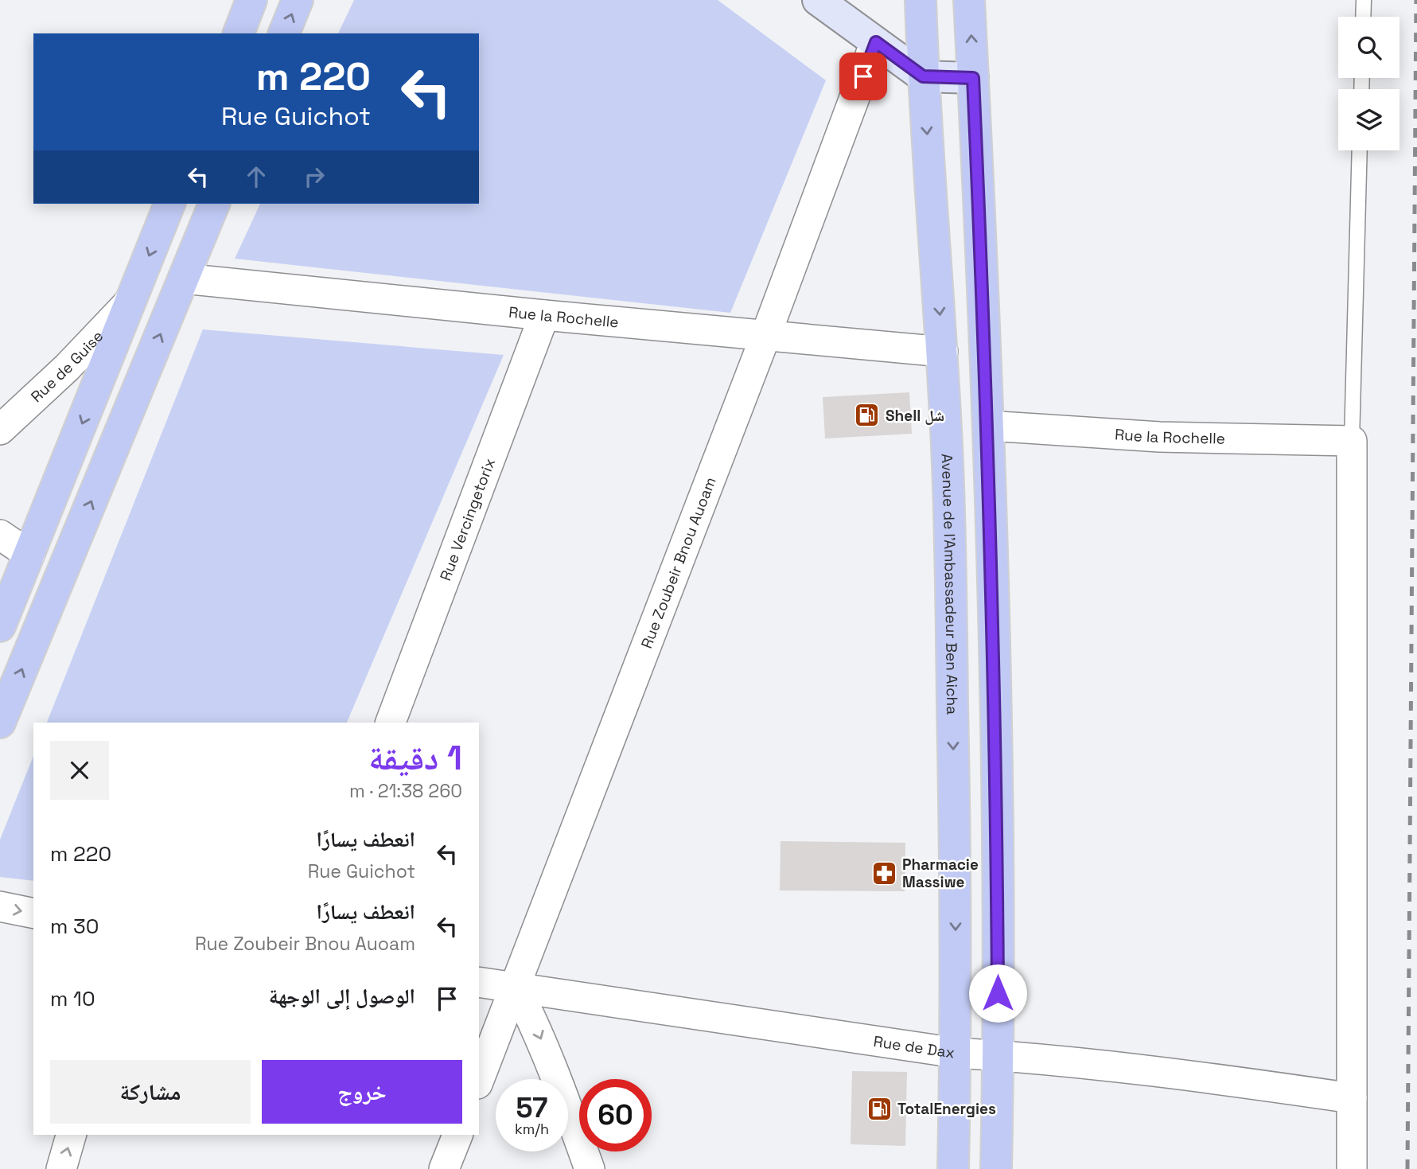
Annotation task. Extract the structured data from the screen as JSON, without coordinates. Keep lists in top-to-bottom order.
{
  "streets": {
    "main road": ["Avenue de l'Ambassadeur Ben Aicha"],
    "street": [
      "Rue la Rochelle",
      "Rue de Guise",
      "Rue Vercingetorix",
      "Rue Zoubeir Bnou Auoam",
      "Rue de Dax"
    ]
  },
  "crossings": [
    ["Rue la Rochelle", "Rue Vercingetorix"],
    ["Rue la Rochelle", "Rue Zoubeir Bnou Auoam"],
    ["Rue la Rochelle", "Avenue de l'Ambassadeur Ben Aicha"],
    ["Rue Zoubeir Bnou Auoam", "Rue de Dax"],
    ["Avenue de l'Ambassadeur Ben Aicha", "Rue de Dax"]
  ],
  "places": {
    "fuel station": ["Shell شل", "TotalEnergies"],
    "pharmacy": ["Pharmacie Massiwe"]
  },
  "page": {
    "turn": ["220 m", "Rue Guichot"],
    "heading": ["1 دقيقة", "260 m · 21:38"],
    "list": [
      {
        "name": "انعطف يسارًا",
        "note": "Rue Guichot",
        "value": "220 m"
      },
      {
        "name": "انعطف يسارًا",
        "note": "Rue Zoubeir Bnou Auoam",
        "value": "30 m"
      },
      {
        "name": "الوصول إلى الوجهة",
        "value": "10 m"
      }
    ],
    "buttons": ["خروج", "مشاركة"],
    "speed": "57 km/h",
    "limit": "60"
  }
}
